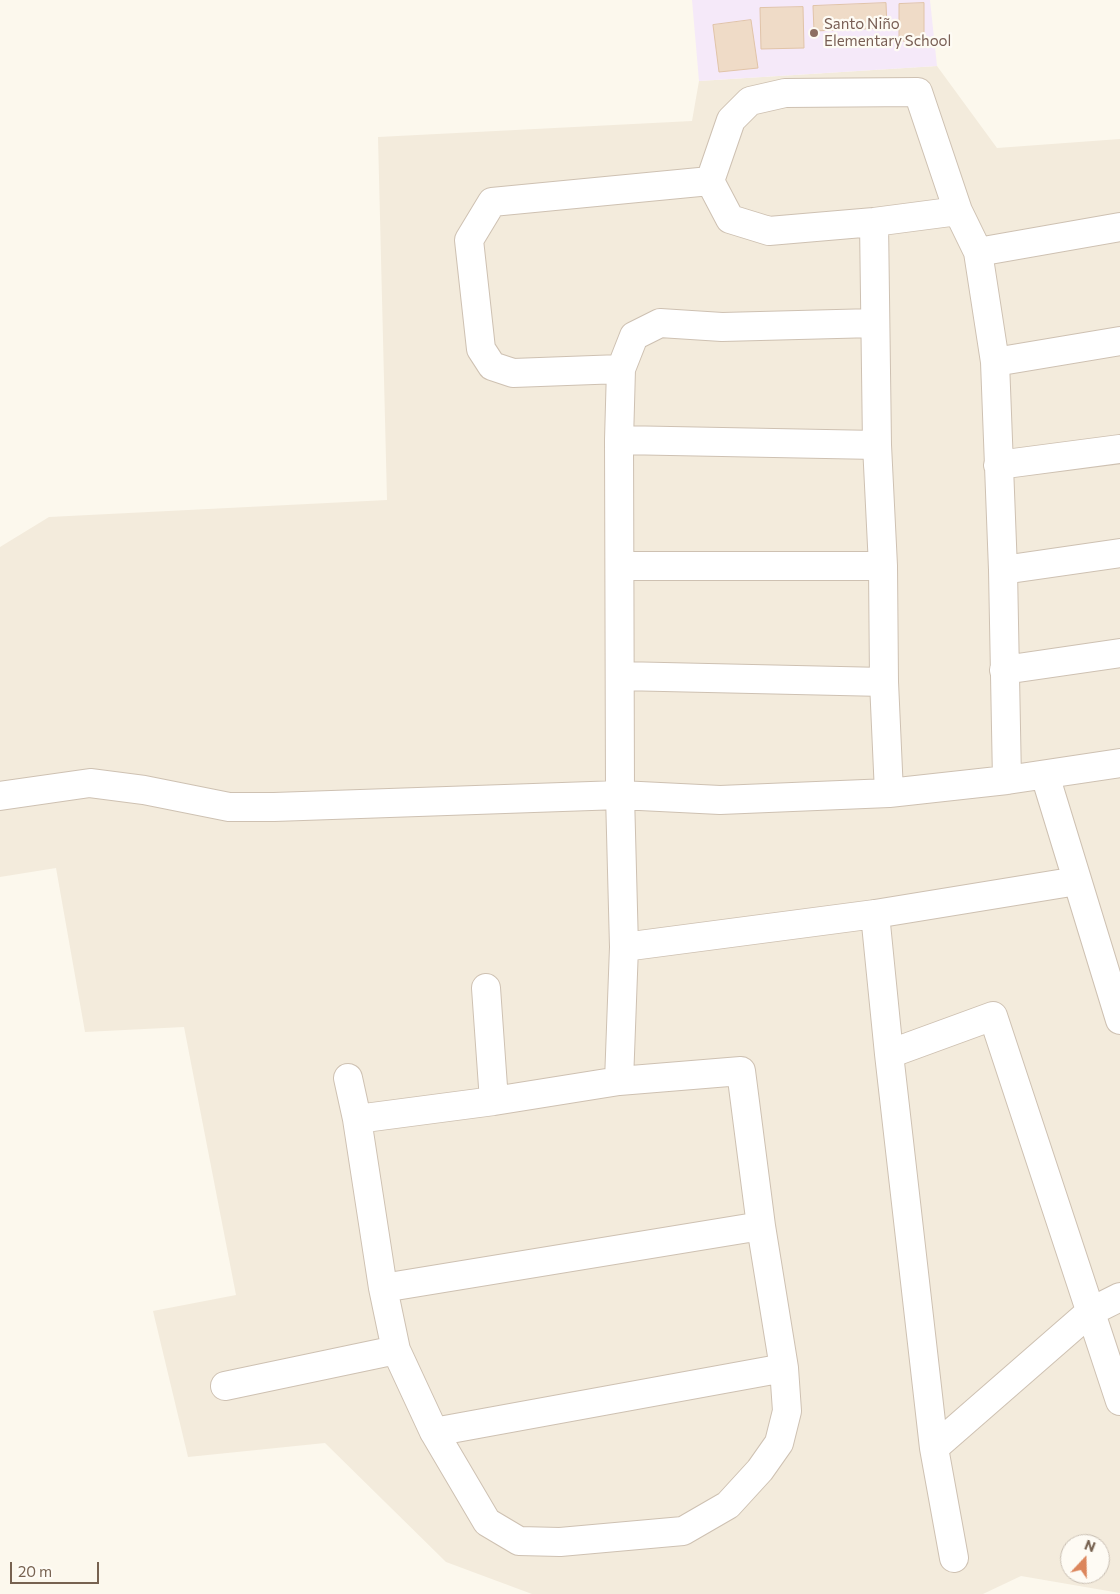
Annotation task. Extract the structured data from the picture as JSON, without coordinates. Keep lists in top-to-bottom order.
{
  "places": ["Santo Niño Elementary School"],
  "scale_bar": "20 m",
  "north": "top"
}
